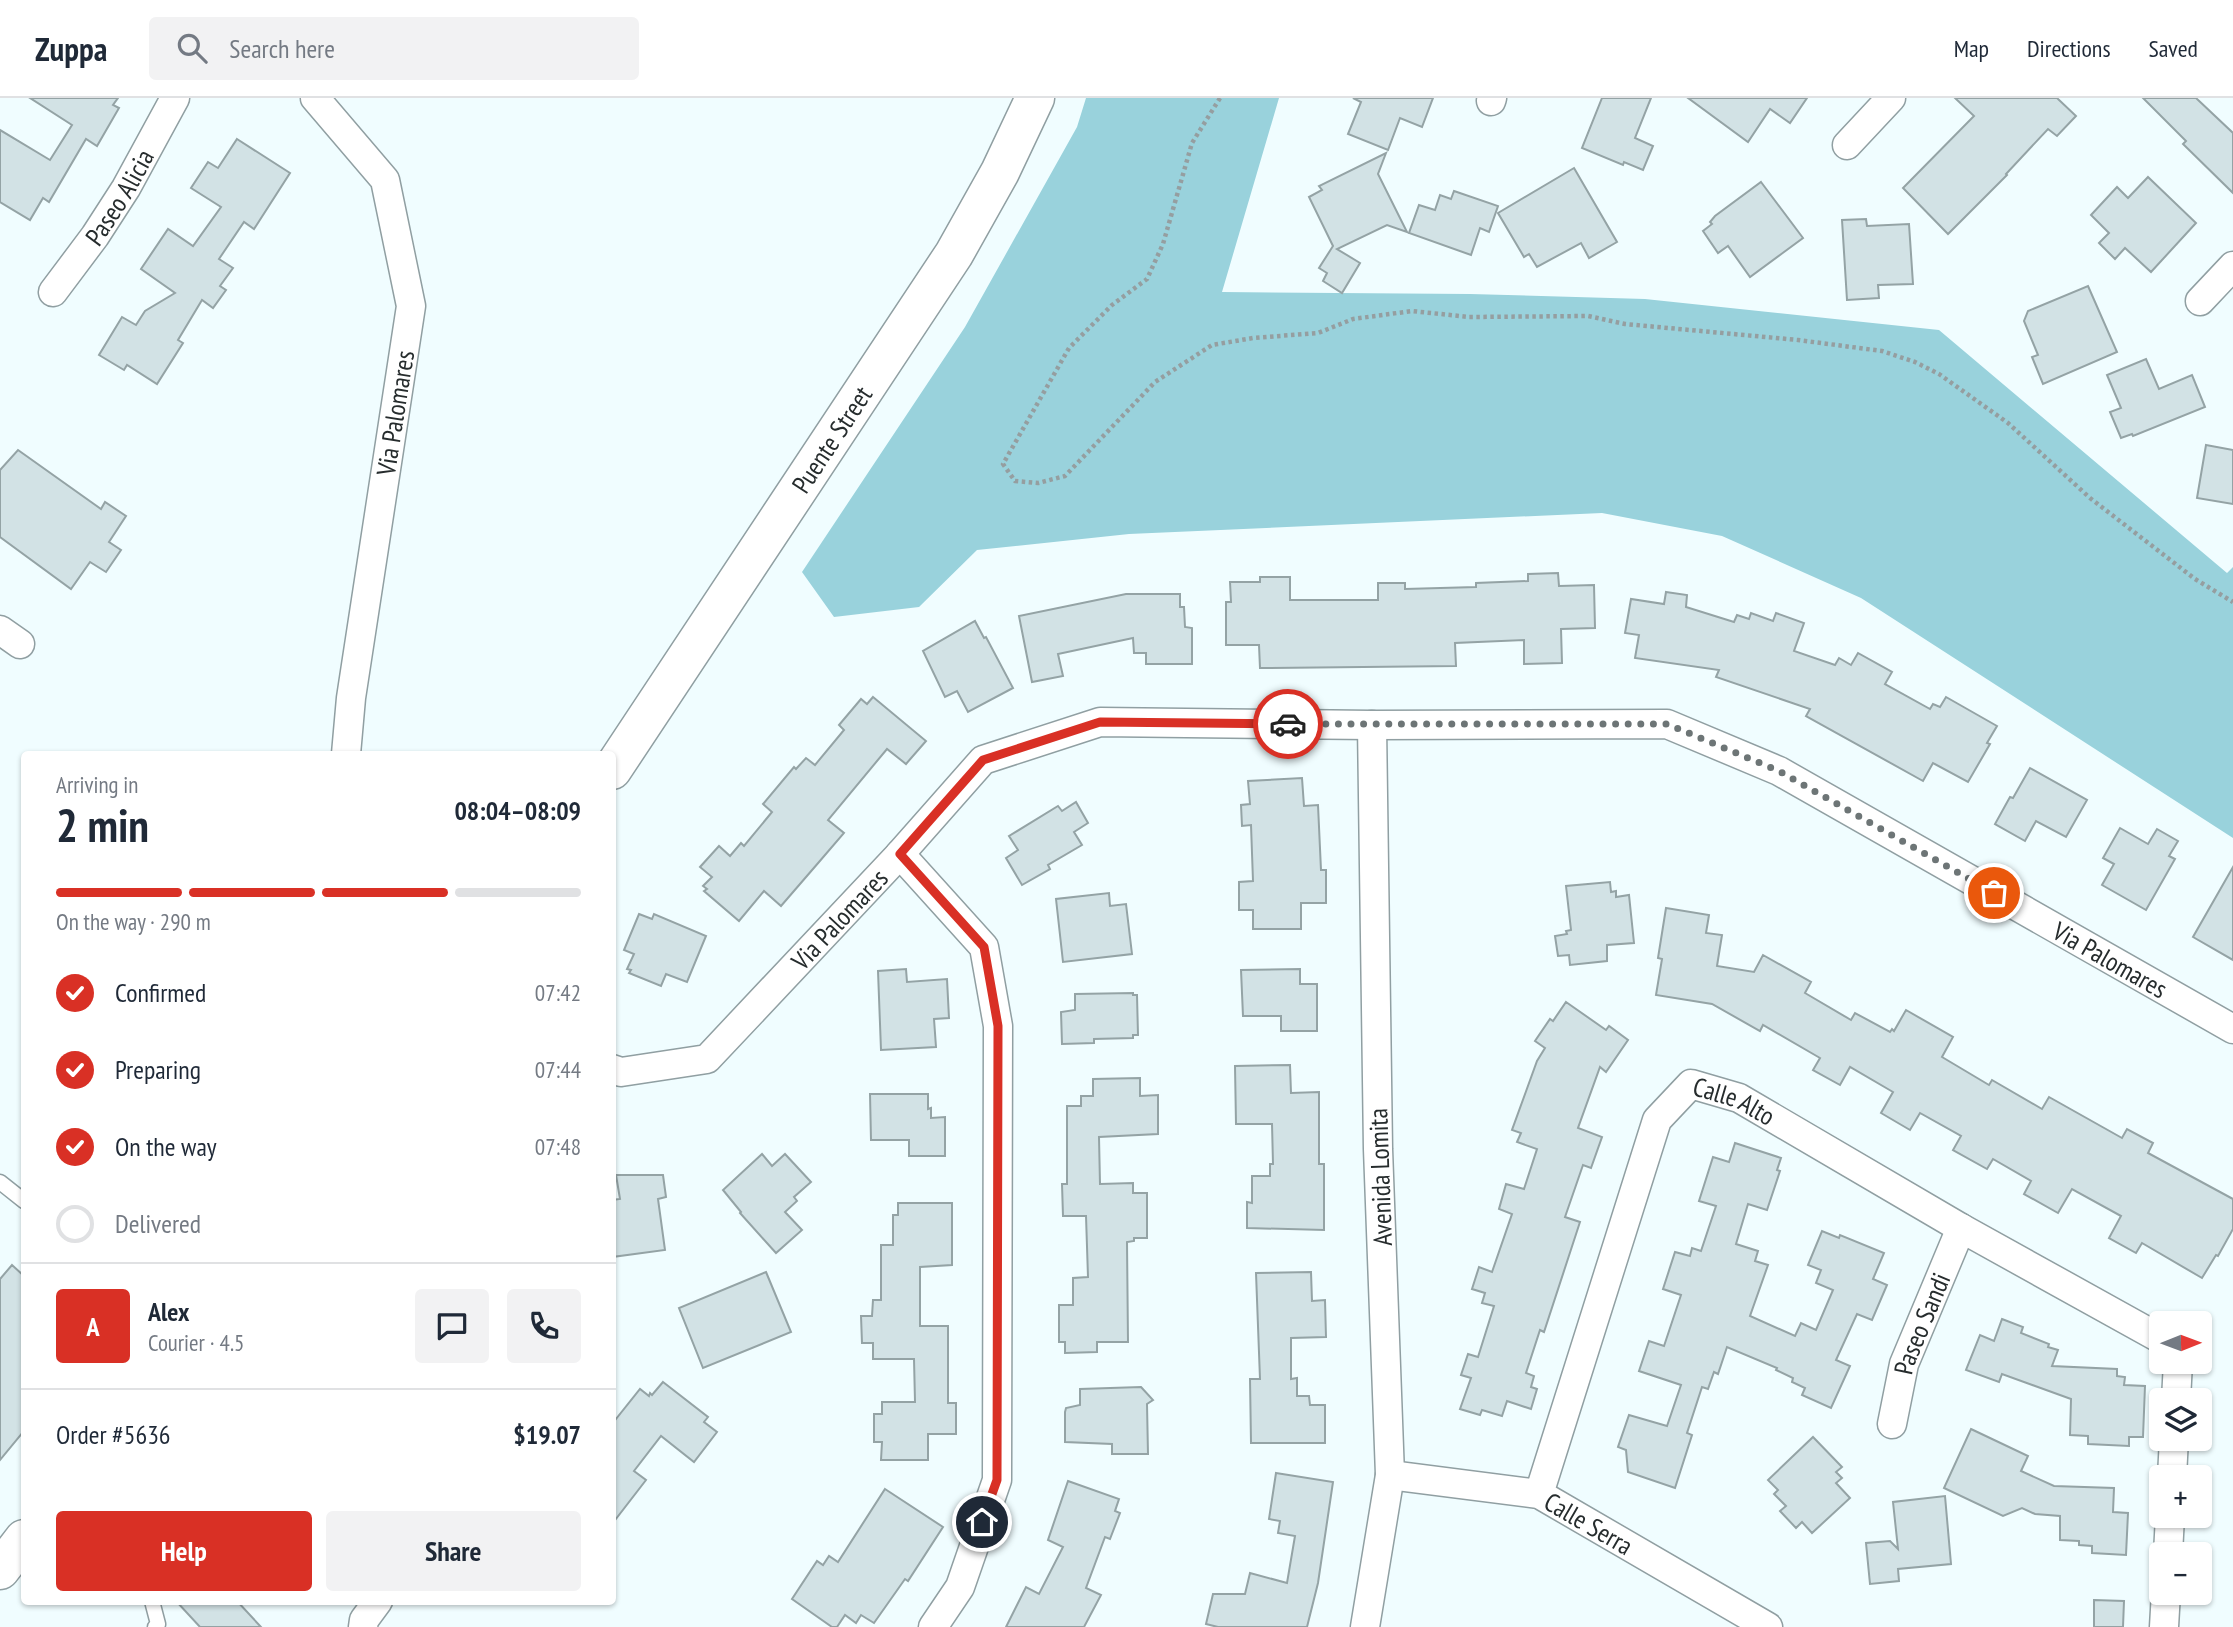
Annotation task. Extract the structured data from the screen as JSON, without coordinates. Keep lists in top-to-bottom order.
{
  "streets": {
    "street": [
      "Paseo Alicia",
      "Via Palomares",
      "Puente Street",
      "Calle Alto",
      "Avenida Lomita",
      "Paseo Sandi",
      "Calle Serra"
    ]
  },
  "crossings": [
    ["Via Palomares", "Avenida Lomita"],
    ["Calle Alto", "Paseo Sandi"],
    ["Calle Alto", "Calle Serra"],
    ["Avenida Lomita", "Calle Serra"]
  ],
  "north": "right",
  "page": {
    "header": "Zuppa",
    "search": "Search here",
    "nav": ["Map", "Directions", "Saved"],
    "heading": ["2 min", "Arriving in", "08:04–08:09"],
    "panel": [
      "Alex",
      "Courier · 4.5",
      "Order #5636",
      "$19.07"
    ],
    "bar": "On the way · 290 m",
    "list": [
      ["Confirmed", "07:42"],
      ["Preparing", "07:44"],
      ["On the way", "07:48"],
      "Delivered"
    ],
    "round": "A",
    "map_buttons": ["+", "−"],
    "buttons": ["Help", "Share"]
  }
}
